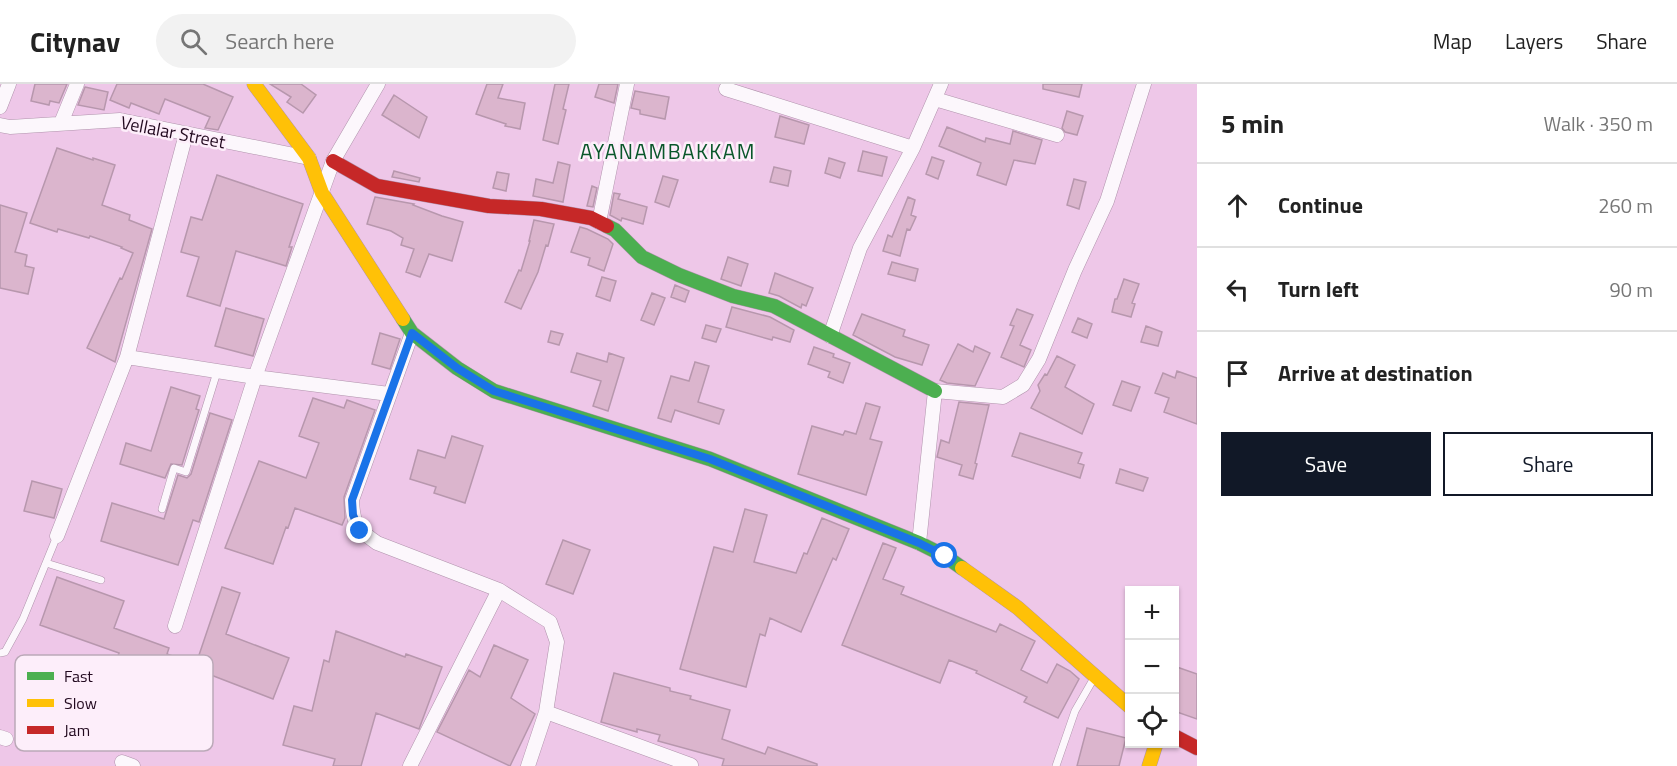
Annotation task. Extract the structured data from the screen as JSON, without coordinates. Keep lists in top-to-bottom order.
{
  "streets": {
    "street": ["Vellalar Street"]
  },
  "districts": ["AYANAMBAKKAM"],
  "legend": ["Fast", "Slow", "Jam"],
  "page": {
    "header": "Citynav",
    "search": "Search here",
    "nav": ["Map", "Layers", "Share"],
    "heading": ["5 min", "Walk · 350 m"],
    "list": [
      ["Continue", "260 m"],
      ["Turn left", "90 m"],
      "Arrive at destination"
    ],
    "buttons": ["Save", "Share"],
    "map_buttons": ["+", "−"]
  }
}
